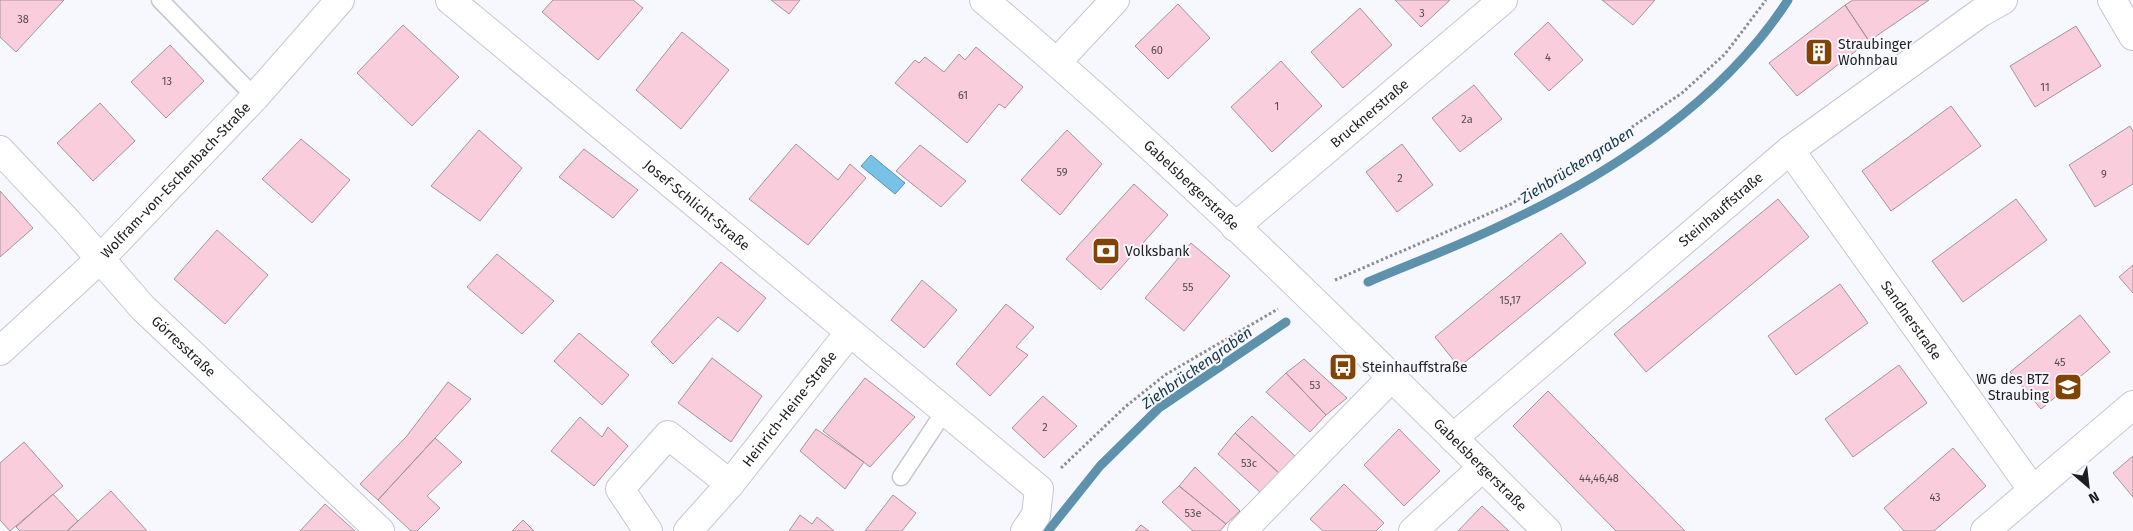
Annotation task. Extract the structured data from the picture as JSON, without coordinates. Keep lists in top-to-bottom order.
{
  "streets": {
    "street": [
      "Brucknerstraße",
      "Wolfram-von-Eschenbach-Straße",
      "Gabelsbergerstraße",
      "Josef-Schlicht-Straße",
      "Steinhauffstraße",
      "Sandnerstraße",
      "Görresstraße",
      "Heinrich-Heine-Straße"
    ]
  },
  "crossings": [
    ["Brucknerstraße", "Gabelsbergerstraße"],
    ["Wolfram-von-Eschenbach-Straße", "Görresstraße"],
    ["Gabelsbergerstraße", "Steinhauffstraße"],
    ["Josef-Schlicht-Straße", "Heinrich-Heine-Straße"],
    ["Steinhauffstraße", "Sandnerstraße"]
  ],
  "water": ["Ziehbrückengraben"],
  "places": {
    "building": ["Straubinger Wohnbau"],
    "bank": ["Volksbank"],
    "bus stop": ["Steinhauffstraße"],
    "school or university": ["WG des BTZ Straubing"]
  },
  "house_numbers": [
    "3",
    "38",
    "60",
    "4",
    "13",
    "11",
    "61",
    "1",
    "2a",
    "59",
    "9",
    "2",
    "55",
    "15,17",
    "45",
    "53",
    "2",
    "53c",
    "44,46,48",
    "43",
    "53e"
  ],
  "north": "bottom right"
}
